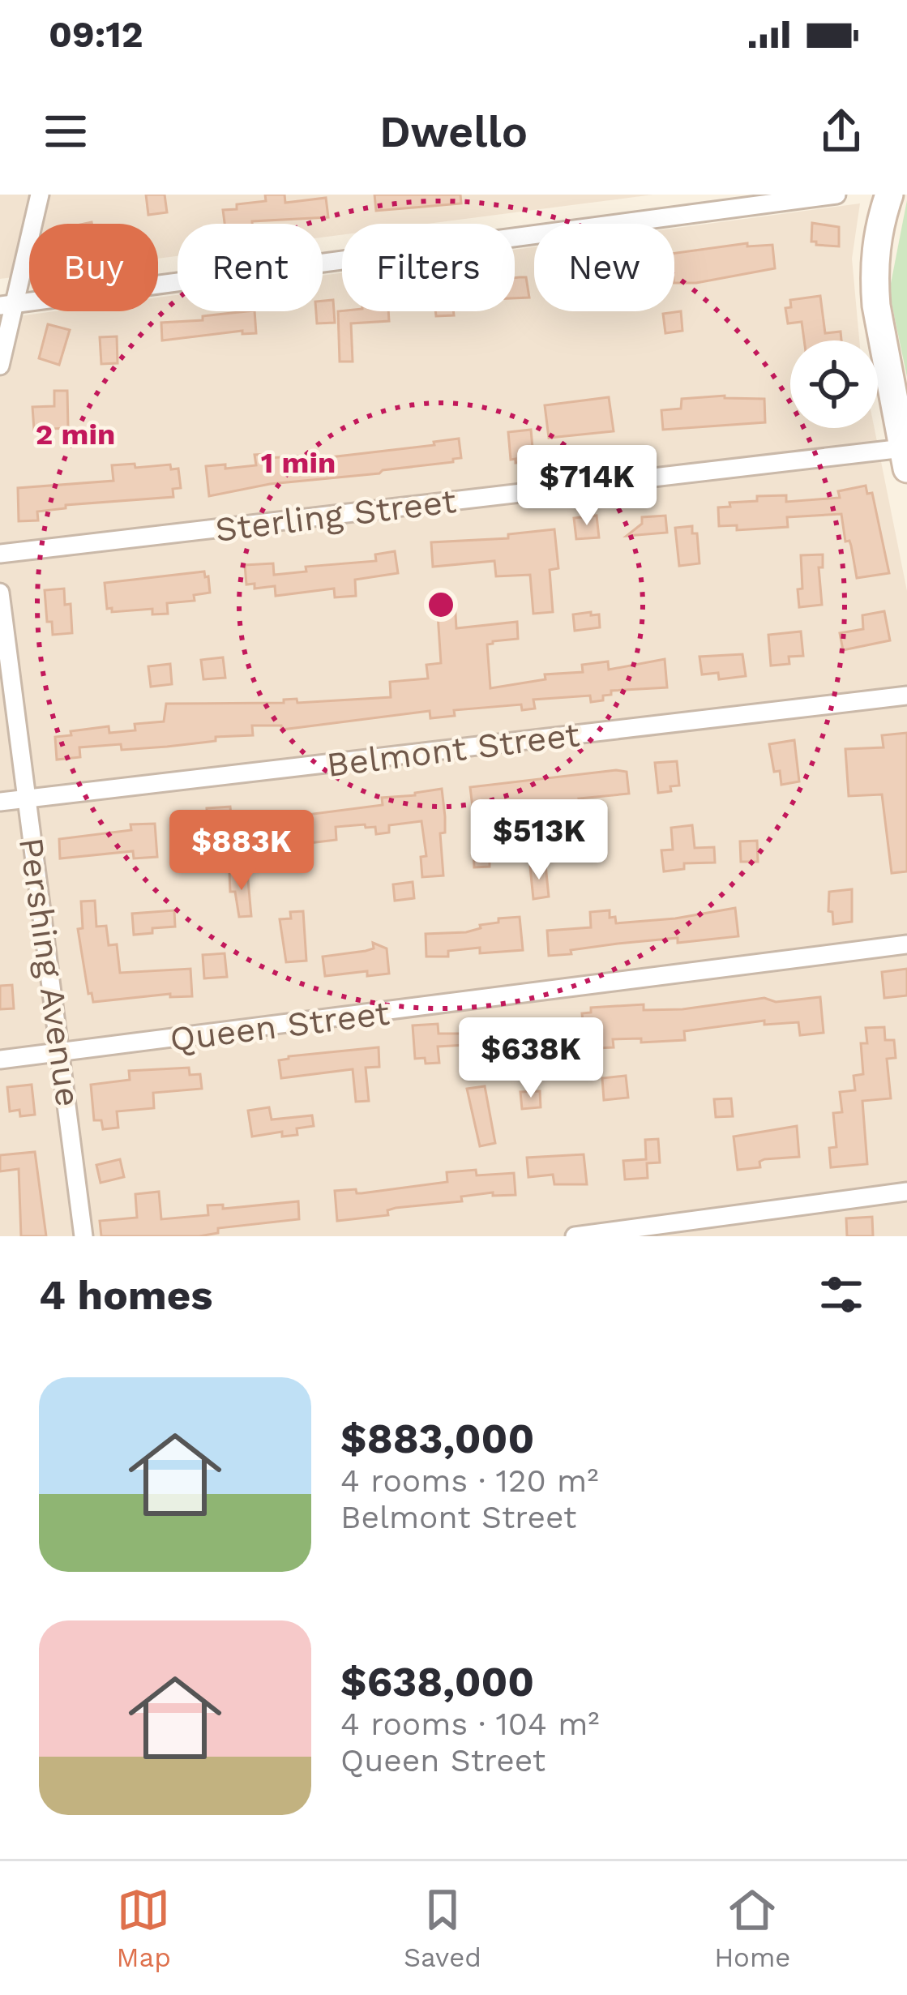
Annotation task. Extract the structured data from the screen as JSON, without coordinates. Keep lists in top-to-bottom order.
{
  "streets": {
    "street": [
      "Sterling Street",
      "Belmont Street",
      "Pershing Avenue",
      "Queen Street"
    ]
  },
  "crossings": [
    ["Belmont Street", "Pershing Avenue"],
    ["Pershing Avenue", "Queen Street"]
  ],
  "page": {
    "status": "09:12",
    "header": "Dwello",
    "chip": [
      "Buy",
      "Rent",
      "Filters",
      "New"
    ],
    "price": [
      "$714K",
      "$513K",
      "$883K",
      "$638K"
    ],
    "heading": "4 homes",
    "list": [
      {
        "name": "$883,000",
        "note": "4 rooms · 120 m² · Belmont Street"
      },
      {
        "name": "$638,000",
        "note": "4 rooms · 104 m² · Queen Street"
      }
    ],
    "tabs": ["Map", "Saved", "Home"]
  },
  "rings": ["2 min", "1 min"]
}
